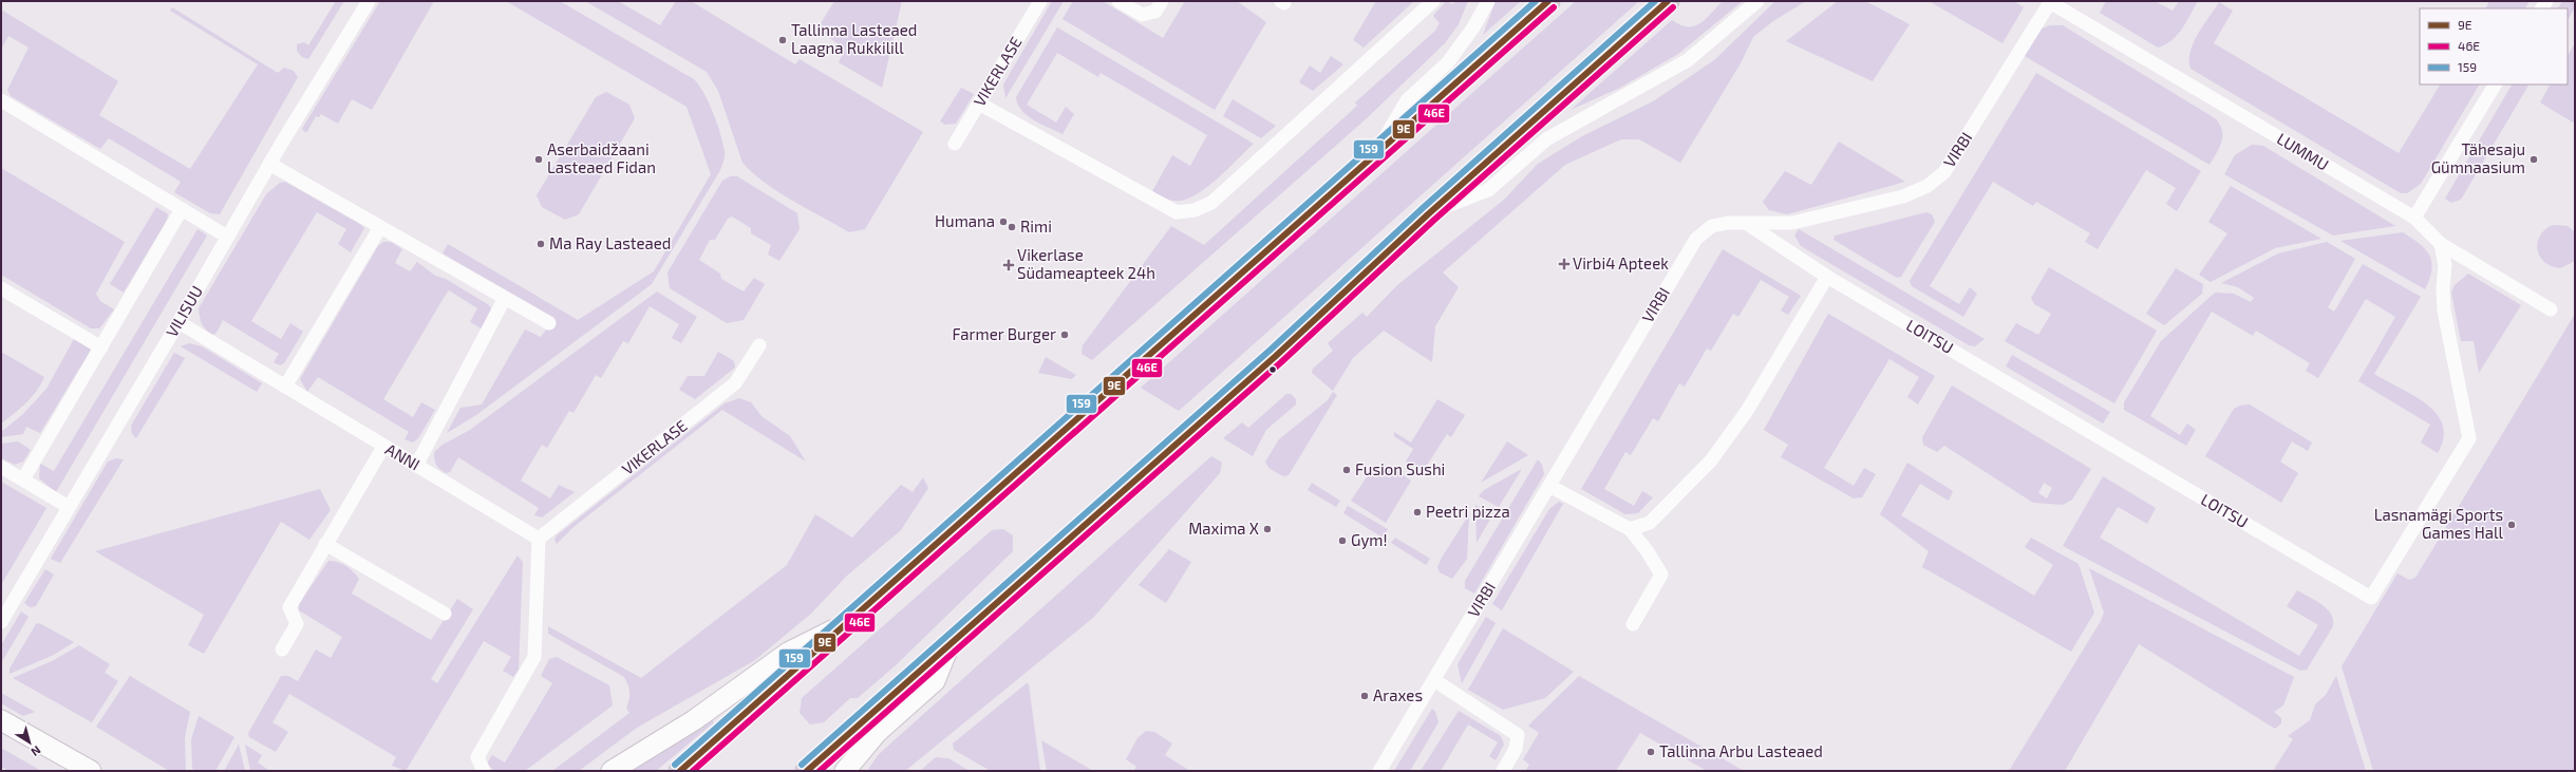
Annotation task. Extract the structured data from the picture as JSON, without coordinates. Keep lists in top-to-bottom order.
{
  "streets": {
    "street": [
      "VIKERLASE",
      "VIRBI",
      "LUMMU",
      "VILISUU",
      "LOITSU",
      "ANNI"
    ]
  },
  "crossings": [
    ["VIKERLASE", "ANNI"],
    ["VIRBI", "LUMMU"],
    ["VIRBI", "LOITSU"],
    ["LUMMU", "LOITSU"],
    ["VILISUU", "ANNI"]
  ],
  "places": {
    "other": [
      "Tallinna Lasteaed Laagna Rukkilill",
      "Aserbaidžaani Lasteaed Fidan",
      "Tähesaju Gümnaasium",
      "Humana",
      "Rimi",
      "Ma Ray Lasteaed",
      "Farmer Burger",
      "Fusion Sushi",
      "Peetri pizza",
      "Lasnamägi Sports Games Hall",
      "Maxima X",
      "Gym!",
      "Araxes",
      "Tallinna Arbu Lasteaed"
    ],
    "health": ["Virbi4 Apteek", "Vikerlase Südameapteek 24h"]
  },
  "lines": ["transit line 9E", "transit line 159", "transit line 46E"],
  "legend": ["9E", "46E", "159"],
  "north": "bottom right"
}
